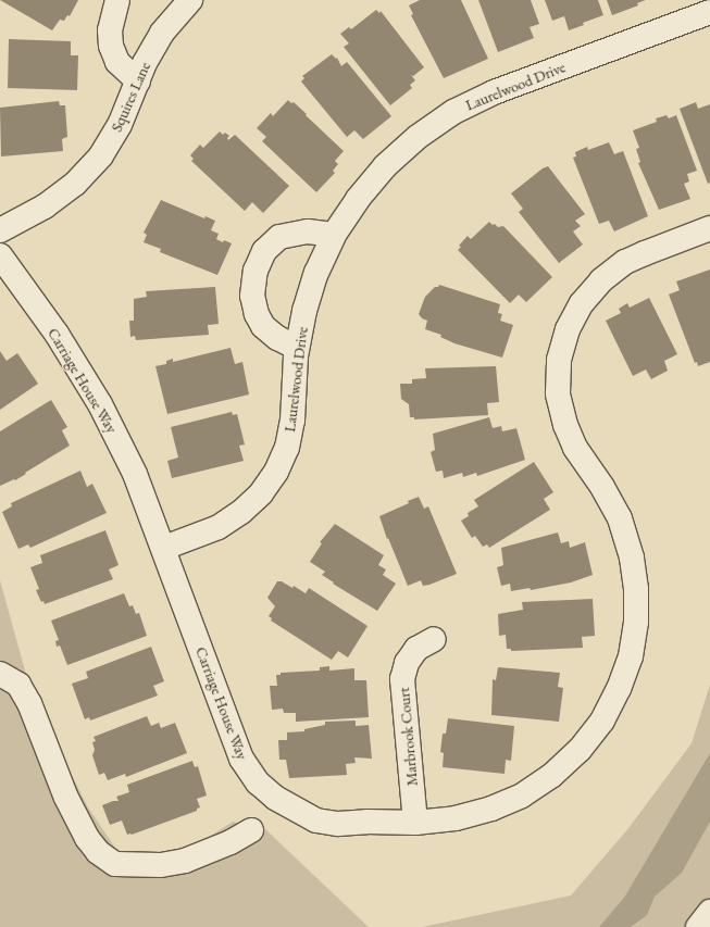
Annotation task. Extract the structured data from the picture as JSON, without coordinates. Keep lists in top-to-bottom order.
{
  "streets": {
    "street": [
      "Laurelwood Drive",
      "Squires Lane",
      "Carriage House Way",
      "Marbrook Court"
    ]
  },
  "crossings": [
    ["Laurelwood Drive", "Carriage House Way"],
    ["Carriage House Way", "Marbrook Court"]
  ]
}
